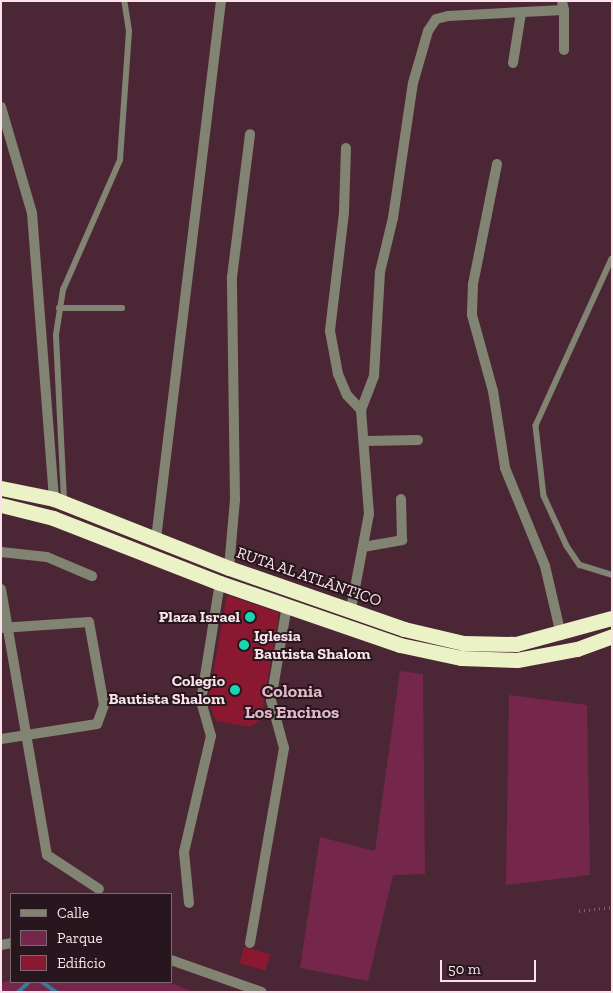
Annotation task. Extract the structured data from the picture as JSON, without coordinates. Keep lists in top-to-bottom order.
{
  "streets": {
    "highway": ["RUTA AL ATLÁNTICO"]
  },
  "districts": ["Colonia Los Encinos"],
  "places": ["Plaza Israel", "Iglesia Bautista Shalom", "Colegio Bautista Shalom"],
  "legend": ["Calle", "Parque", "Edificio"],
  "scale_bar": "50 m"
}
